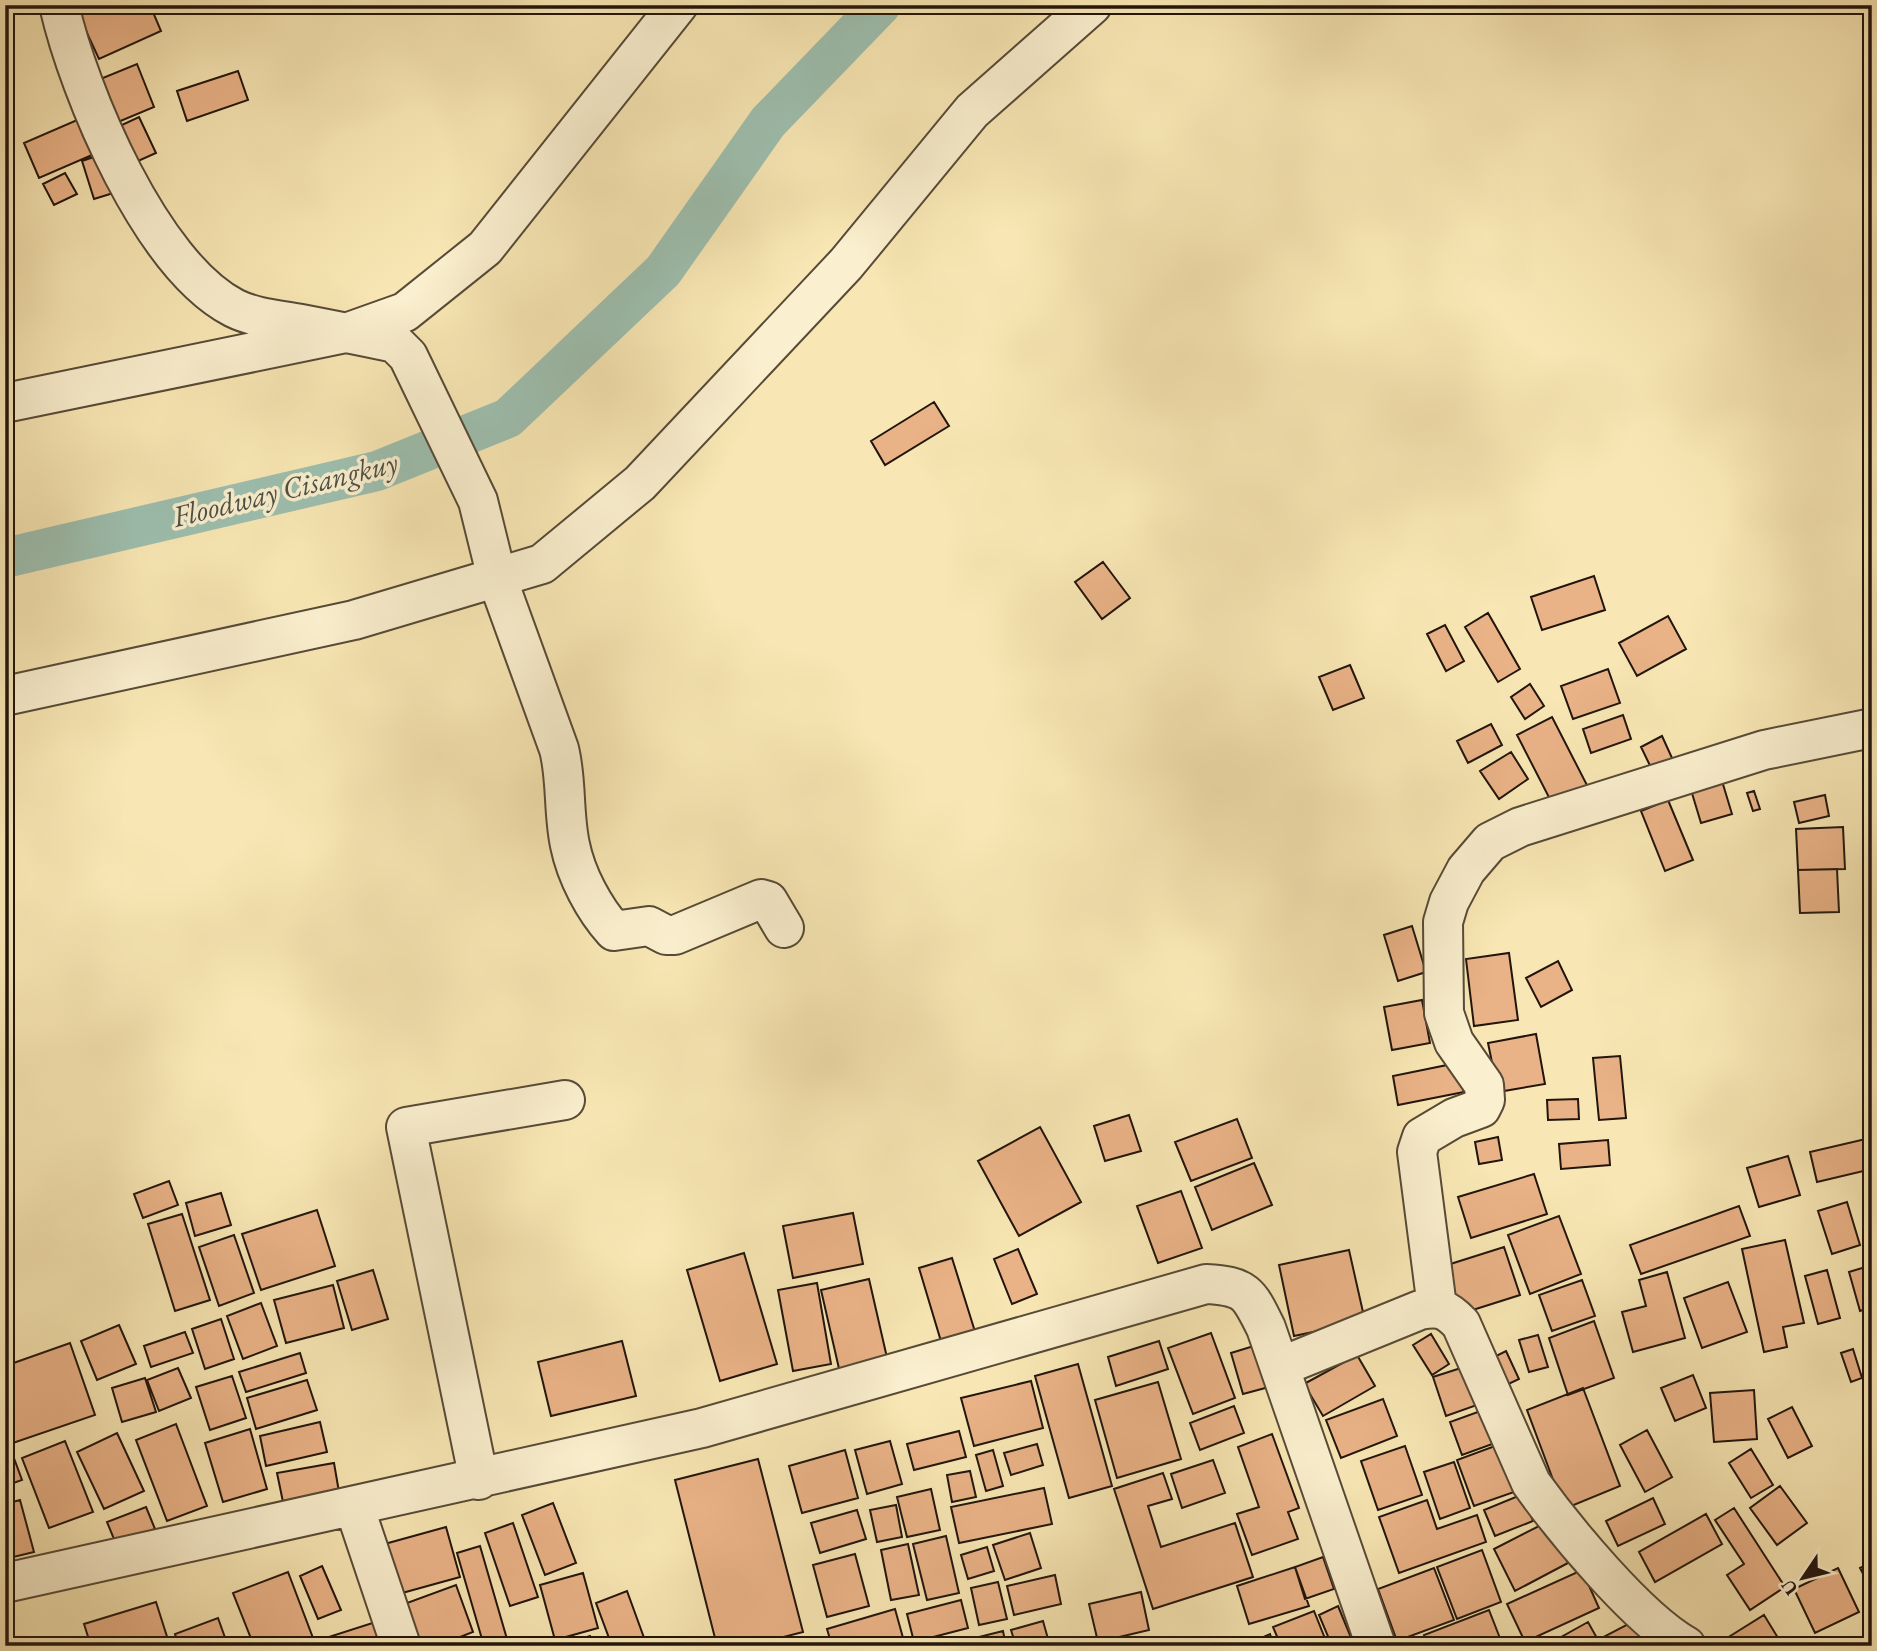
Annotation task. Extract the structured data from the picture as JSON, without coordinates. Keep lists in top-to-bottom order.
{
  "water": ["Floodway Cisangkuy"],
  "north": "bottom left"
}
